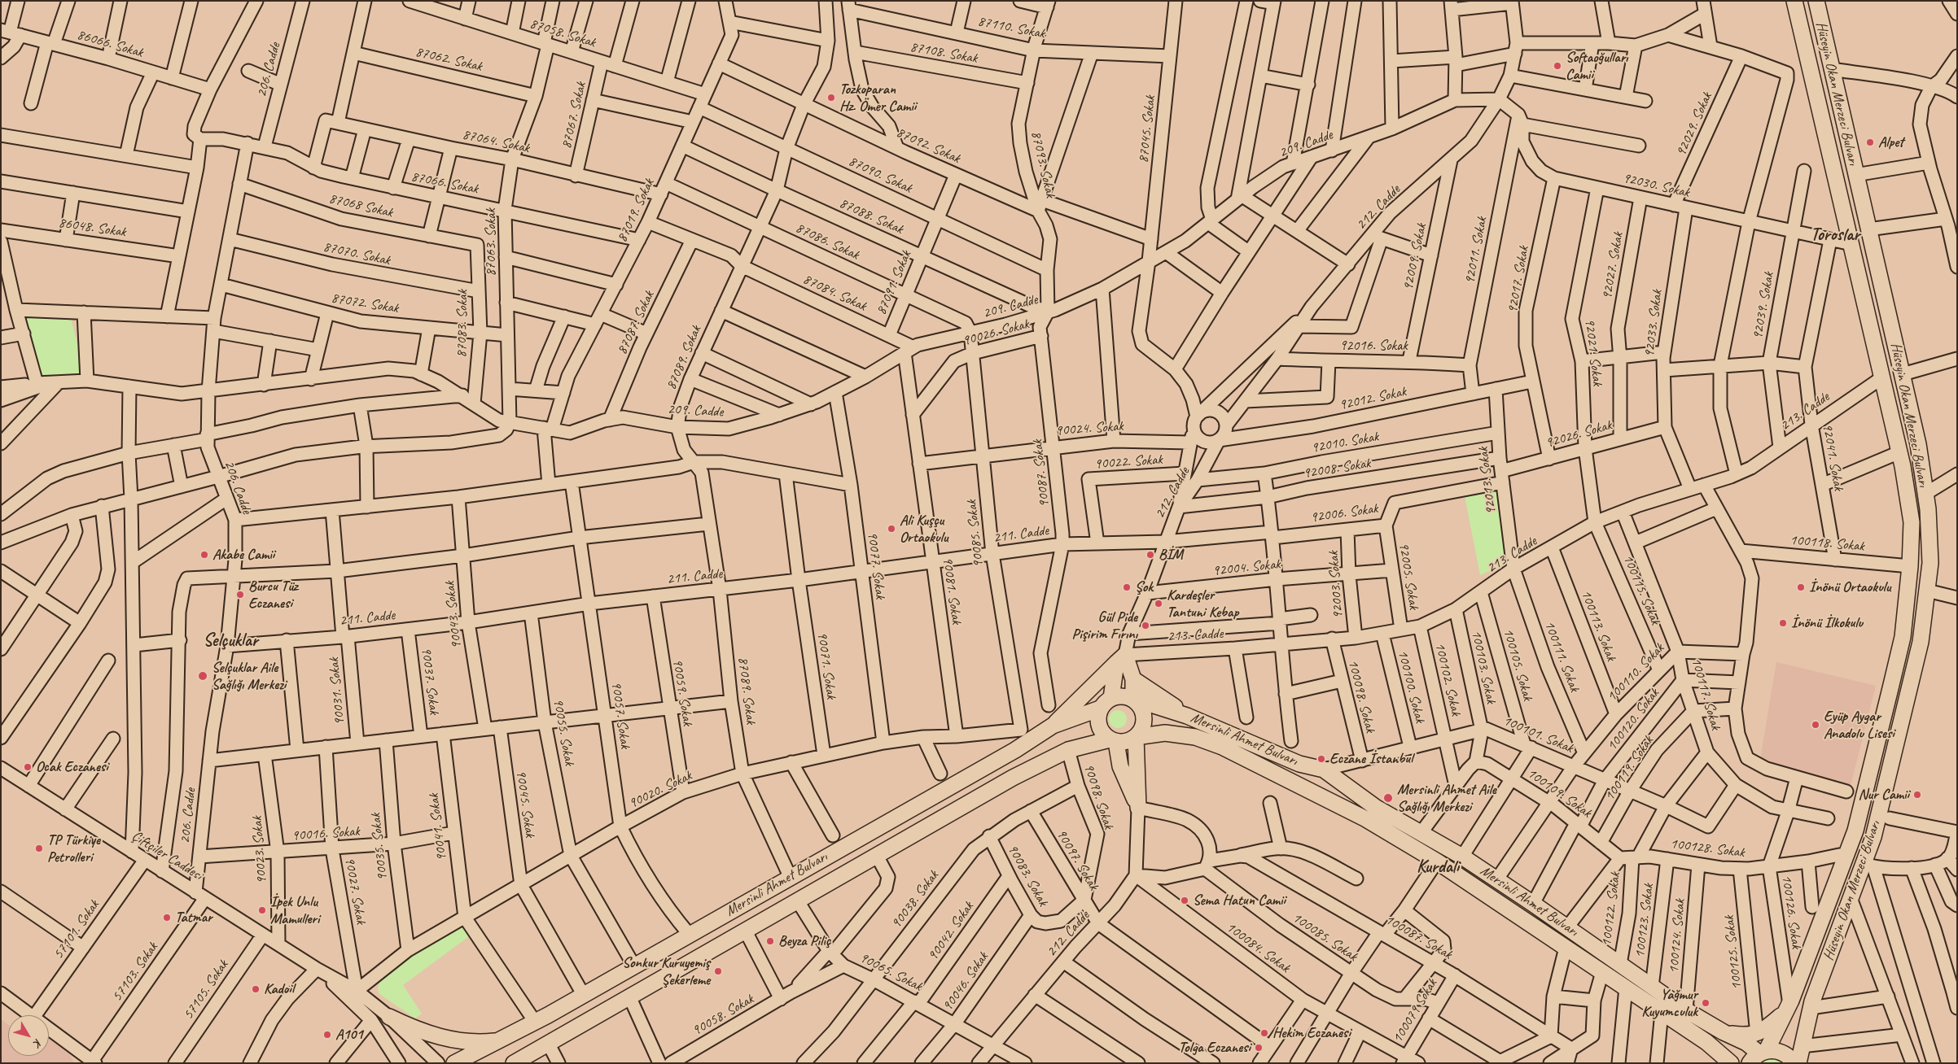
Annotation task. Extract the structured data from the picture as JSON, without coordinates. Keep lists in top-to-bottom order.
{
  "streets": {
    "main road": ["Hüseyin Okan Merzeci Bulvarı", "Mersinli Ahmet Bulvarı"],
    "street": [
      "87110. Sokak",
      "87058. Sokak",
      "86066. Sokak",
      "87108. Sokak",
      "87062. Sokak",
      "206. Cadde",
      "87067. Sokak",
      "92029. Sokak",
      "87045. Sokak",
      "87064. Sokak",
      "209. Cadde",
      "87092. Sokak",
      "87093. Sokak",
      "87090. Sokak",
      "87066. Sokak",
      "92030. Sokak",
      "87068 Sokak",
      "212. Cadde",
      "87019. Sokak",
      "87088. Sokak",
      "86048. Sokak",
      "87086. Sokak",
      "87063. Sokak",
      "92011. Sokak",
      "87070. Sokak",
      "92009. Sokak",
      "92027. Sokak",
      "92017. Sokak",
      "87091. Sokak",
      "87084. Sokak",
      "87072. Sokak",
      "92039. Sokak",
      "87087. Sokak",
      "87083. Sokak",
      "92033. Sokak",
      "90026. Sokak",
      "92016. Sokak",
      "92021. Sokak",
      "87089. Sokak",
      "92012. Sokak",
      "213. Cadde",
      "90024. Sokak",
      "92026. Sokak",
      "92010. Sokak",
      "92041. Sokak",
      "90022. Sokak",
      "92008. Sokak",
      "90087. Sokak",
      "92013. Sokak",
      "92006. Sokak",
      "90085. Sokak",
      "211. Cadde",
      "100118. Sokak",
      "90077. Sokak",
      "92004. Sokak",
      "92005. Sokak",
      "92003. Sokak",
      "100115. Sokak",
      "90081. Sokak",
      "90043. Sokak",
      "100113. Sokak",
      "100111. Sokak",
      "100105. Sokak",
      "90071. Sokak",
      "100103. Sokak",
      "100110. Sokak",
      "100102. Sokak",
      "90037. Sokak",
      "100100. Sokak",
      "90031. Sokak",
      "90059. Sokak",
      "100117. Sokak",
      "100098. Sokak",
      "90057. Sokak",
      "100120. Sokak",
      "90055. Sokak",
      "100101. Sokak",
      "100119. Sokak",
      "90020. Sokak",
      "100109. Sokak",
      "90098. Sokak",
      "90045. Sokak",
      "90041. Sokak",
      "90016. Sokak",
      "90035. Sokak",
      "100128. Sokak",
      "90023. Sokak",
      "Çiftçiler Caddesi",
      "90097. Sokak",
      "90083. Sokak",
      "90027. Sokak",
      "90038. Sokak",
      "100122. Sokak",
      "100126. Sokak",
      "100123. Sokak",
      "57101. Sokak",
      "90042. Sokak",
      "100124. Sokak",
      "100085. Sokak",
      "100087. Sokak",
      "100084. Sokak",
      "100125. Sokak",
      "57103. Sokak",
      "90065. Sokak",
      "90046. Sokak",
      "57105. Sokak",
      "100079 Sokak",
      "90058. Sokak"
    ]
  },
  "crossings": [
    ["87110. Sokak", "87045. Sokak"],
    ["87110. Sokak", "87093. Sokak"],
    ["87058. Sokak", "87067. Sokak"],
    ["87058. Sokak", "87019. Sokak"],
    ["87058. Sokak", "87063. Sokak"],
    ["87108. Sokak", "87093. Sokak"],
    ["87062. Sokak", "87063. Sokak"],
    ["206. Cadde", "87066. Sokak"],
    ["206. Cadde", "87068 Sokak"],
    ["206. Cadde", "87070. Sokak"],
    ["206. Cadde", "87072. Sokak"],
    ["206. Cadde", "211. Cadde"],
    ["206. Cadde", "90016. Sokak"],
    ["206. Cadde", "Çiftçiler Caddesi"],
    ["206. Cadde", "57103. Sokak"],
    ["Hüseyin Okan Merzeci Bulvarı", "92030. Sokak"],
    ["Hüseyin Okan Merzeci Bulvarı", "213. Cadde"],
    ["Hüseyin Okan Merzeci Bulvarı", "100118. Sokak"],
    ["Hüseyin Okan Merzeci Bulvarı", "Mersinli Ahmet Bulvarı"],
    ["Hüseyin Okan Merzeci Bulvarı", "100126. Sokak"],
    ["87067. Sokak", "87064. Sokak"],
    ["92029. Sokak", "92030. Sokak"],
    ["92029. Sokak", "92033. Sokak"],
    ["87045. Sokak", "209. Cadde"],
    ["87045. Sokak", "87092. Sokak"],
    ["87045. Sokak", "212. Cadde"],
    ["87045. Sokak", "92012. Sokak"],
    ["87064. Sokak", "87066. Sokak"],
    ["87064. Sokak", "87019. Sokak"],
    ["87064. Sokak", "87063. Sokak"],
    ["209. Cadde", "87093. Sokak"],
    ["209. Cadde", "212. Cadde"],
    ["209. Cadde", "87019. Sokak"],
    ["209. Cadde", "87088. Sokak"],
    ["209. Cadde", "87086. Sokak"],
    ["209. Cadde", "87063. Sokak"],
    ["209. Cadde", "87084. Sokak"],
    ["209. Cadde", "87087. Sokak"],
    ["209. Cadde", "87089. Sokak"],
    ["209. Cadde", "90087. Sokak"],
    ["209. Cadde", "90085. Sokak"],
    ["209. Cadde", "90077. Sokak"],
    ["209. Cadde", "90081. Sokak"],
    ["87092. Sokak", "87093. Sokak"],
    ["87092. Sokak", "87019. Sokak"],
    ["87092. Sokak", "87091. Sokak"],
    ["87092. Sokak", "87089. Sokak"],
    ["87093. Sokak", "87090. Sokak"],
    ["87093. Sokak", "87088. Sokak"],
    ["87093. Sokak", "90087. Sokak"],
    ["87090. Sokak", "87019. Sokak"],
    ["87090. Sokak", "87091. Sokak"],
    ["87090. Sokak", "87089. Sokak"],
    ["87066. Sokak", "87019. Sokak"],
    ["87066. Sokak", "87063. Sokak"],
    ["92030. Sokak", "92011. Sokak"],
    ["92030. Sokak", "92027. Sokak"],
    ["92030. Sokak", "92017. Sokak"],
    ["92030. Sokak", "92039. Sokak"],
    ["92030. Sokak", "92033. Sokak"],
    ["92030. Sokak", "92021. Sokak"],
    ["92030. Sokak", "92041. Sokak"],
    ["87068 Sokak", "87083. Sokak"],
    ["212. Cadde", "92009. Sokak"],
    ["212. Cadde", "92016. Sokak"],
    ["212. Cadde", "92012. Sokak"],
    ["212. Cadde", "213. Cadde"],
    ["212. Cadde", "92010. Sokak"],
    ["212. Cadde", "92008. Sokak"],
    ["212. Cadde", "92006. Sokak"],
    ["212. Cadde", "211. Cadde"],
    ["212. Cadde", "92004. Sokak"],
    ["212. Cadde", "90097. Sokak"],
    ["212. Cadde", "100084. Sokak"],
    ["212. Cadde", "90065. Sokak"],
    ["87019. Sokak", "87088. Sokak"],
    ["87019. Sokak", "87086. Sokak"],
    ["87088. Sokak", "87091. Sokak"],
    ["87088. Sokak", "87089. Sokak"],
    ["87088. Sokak", "90087. Sokak"],
    ["87086. Sokak", "87091. Sokak"],
    ["87086. Sokak", "87089. Sokak"],
    ["87086. Sokak", "90085. Sokak"],
    ["87063. Sokak", "87072. Sokak"],
    ["92011. Sokak", "92016. Sokak"],
    ["92011. Sokak", "92012. Sokak"],
    ["87070. Sokak", "87083. Sokak"],
    ["92009. Sokak", "92016. Sokak"],
    ["92027. Sokak", "92026. Sokak"],
    ["92017. Sokak", "92012. Sokak"],
    ["92017. Sokak", "92026. Sokak"],
    ["87091. Sokak", "87084. Sokak"],
    ["87084. Sokak", "87089. Sokak"],
    ["87084. Sokak", "90081. Sokak"],
    ["87072. Sokak", "87083. Sokak"],
    ["92039. Sokak", "213. Cadde"],
    ["92033. Sokak", "213. Cadde"],
    ["92033. Sokak", "92026. Sokak"],
    ["90026. Sokak", "90087. Sokak"],
    ["90026. Sokak", "90085. Sokak"],
    ["90026. Sokak", "90081. Sokak"],
    ["92021. Sokak", "213. Cadde"],
    ["92021. Sokak", "92026. Sokak"],
    ["92021. Sokak", "100115. Sokak"],
    ["87089. Sokak", "211. Cadde"],
    ["87089. Sokak", "Mersinli Ahmet Bulvarı"],
    ["87089. Sokak", "90020. Sokak"],
    ["92012. Sokak", "92013. Sokak"],
    ["213. Cadde", "92041. Sokak"],
    ["213. Cadde", "92013. Sokak"],
    ["213. Cadde", "92005. Sokak"],
    ["213. Cadde", "92003. Sokak"],
    ["213. Cadde", "100115. Sokak"],
    ["213. Cadde", "100113. Sokak"],
    ["213. Cadde", "100111. Sokak"],
    ["213. Cadde", "100105. Sokak"],
    ["213. Cadde", "100103. Sokak"],
    ["213. Cadde", "100102. Sokak"],
    ["213. Cadde", "100100. Sokak"],
    ["213. Cadde", "100117. Sokak"],
    ["213. Cadde", "100098. Sokak"],
    ["90024. Sokak", "90087. Sokak"],
    ["90024. Sokak", "90085. Sokak"],
    ["90024. Sokak", "90081. Sokak"],
    ["92026. Sokak", "92013. Sokak"],
    ["92026. Sokak", "92006. Sokak"],
    ["92010. Sokak", "92013. Sokak"],
    ["92041. Sokak", "100118. Sokak"],
    ["90022. Sokak", "211. Cadde"],
    ["92008. Sokak", "92013. Sokak"],
    ["90087. Sokak", "211. Cadde"],
    ["92013. Sokak", "92006. Sokak"],
    ["92013. Sokak", "100111. Sokak"],
    ["92006. Sokak", "211. Cadde"],
    ["92006. Sokak", "92005. Sokak"],
    ["92006. Sokak", "92003. Sokak"],
    ["90085. Sokak", "211. Cadde"],
    ["90085. Sokak", "90020. Sokak"],
    ["211. Cadde", "90077. Sokak"],
    ["211. Cadde", "90081. Sokak"],
    ["211. Cadde", "90043. Sokak"],
    ["211. Cadde", "90071. Sokak"],
    ["211. Cadde", "90037. Sokak"],
    ["211. Cadde", "90031. Sokak"],
    ["211. Cadde", "90059. Sokak"],
    ["211. Cadde", "90057. Sokak"],
    ["211. Cadde", "90055. Sokak"],
    ["90077. Sokak", "90020. Sokak"],
    ["92004. Sokak", "92005. Sokak"],
    ["92004. Sokak", "92003. Sokak"],
    ["100115. Sokak", "100110. Sokak"],
    ["90081. Sokak", "90020. Sokak"],
    ["100113. Sokak", "100110. Sokak"],
    ["100111. Sokak", "100110. Sokak"],
    ["100105. Sokak", "100101. Sokak"],
    ["90071. Sokak", "90020. Sokak"],
    ["100103. Sokak", "100101. Sokak"],
    ["100110. Sokak", "100117. Sokak"],
    ["100110. Sokak", "100101. Sokak"],
    ["100110. Sokak", "Mersinli Ahmet Bulvarı"],
    ["100110. Sokak", "100109. Sokak"],
    ["100102. Sokak", "100101. Sokak"],
    ["100100. Sokak", "100101. Sokak"],
    ["90059. Sokak", "90020. Sokak"],
    ["100117. Sokak", "100120. Sokak"],
    ["100117. Sokak", "100101. Sokak"],
    ["100117. Sokak", "100119. Sokak"],
    ["100117. Sokak", "100122. Sokak"],
    ["100117. Sokak", "100126. Sokak"],
    ["100098. Sokak", "100101. Sokak"],
    ["90057. Sokak", "Mersinli Ahmet Bulvarı"],
    ["90057. Sokak", "90020. Sokak"],
    ["100120. Sokak", "100101. Sokak"],
    ["100120. Sokak", "Mersinli Ahmet Bulvarı"],
    ["100120. Sokak", "100109. Sokak"],
    ["90055. Sokak", "Mersinli Ahmet Bulvarı"],
    ["90055. Sokak", "90020. Sokak"],
    ["100101. Sokak", "Mersinli Ahmet Bulvarı"],
    ["100101. Sokak", "100119. Sokak"],
    ["100101. Sokak", "100122. Sokak"],
    ["Mersinli Ahmet Bulvarı", "90098. Sokak"],
    ["Mersinli Ahmet Bulvarı", "100122. Sokak"],
    ["Mersinli Ahmet Bulvarı", "100123. Sokak"],
    ["Mersinli Ahmet Bulvarı", "100124. Sokak"],
    ["Mersinli Ahmet Bulvarı", "90065. Sokak"],
    ["Mersinli Ahmet Bulvarı", "90058. Sokak"],
    ["100119. Sokak", "100109. Sokak"],
    ["90020. Sokak", "90045. Sokak"],
    ["90020. Sokak", "90041. Sokak"],
    ["90020. Sokak", "90035. Sokak"],
    ["90020. Sokak", "Çiftçiler Caddesi"],
    ["90020. Sokak", "90027. Sokak"],
    ["100109. Sokak", "100128. Sokak"],
    ["90098. Sokak", "90097. Sokak"],
    ["90098. Sokak", "90083. Sokak"],
    ["90098. Sokak", "90038. Sokak"],
    ["90041. Sokak", "90016. Sokak"],
    ["90016. Sokak", "90035. Sokak"],
    ["90016. Sokak", "90023. Sokak"],
    ["90016. Sokak", "90027. Sokak"],
    ["100128. Sokak", "100122. Sokak"],
    ["100128. Sokak", "100126. Sokak"],
    ["100128. Sokak", "100123. Sokak"],
    ["100128. Sokak", "100124. Sokak"],
    ["100128. Sokak", "100125. Sokak"],
    ["90023. Sokak", "Çiftçiler Caddesi"],
    ["Çiftçiler Caddesi", "90027. Sokak"],
    ["Çiftçiler Caddesi", "57101. Sokak"],
    ["Çiftçiler Caddesi", "57103. Sokak"],
    ["Çiftçiler Caddesi", "57105. Sokak"],
    ["90097. Sokak", "90083. Sokak"],
    ["90097. Sokak", "90038. Sokak"],
    ["90083. Sokak", "90038. Sokak"],
    ["90083. Sokak", "90042. Sokak"],
    ["90083. Sokak", "90046. Sokak"],
    ["90038. Sokak", "90065. Sokak"],
    ["90042. Sokak", "90065. Sokak"],
    ["100085. Sokak", "100079 Sokak"],
    ["100087. Sokak", "100079 Sokak"],
    ["100084. Sokak", "100079 Sokak"],
    ["90065. Sokak", "90046. Sokak"],
    ["90065. Sokak", "90058. Sokak"]
  ],
  "districts": ["Toroslar", "Selçuklar", "Kurdali"],
  "places": [
    "Softaoğulları Camii",
    "Tozkoparan Hz. Ömer Camii",
    "Alpet",
    "Ali Kuşçu Ortaokulu",
    "Akabe Camii",
    "BİM",
    "Şok",
    "İnönü Ortaokulu",
    "Burcu Tüz Eczanesi",
    "Kardeşler Tantuni Kebap",
    "İnönü İlkokulu",
    "Gül Pide Pişirim Fırını",
    "Selçuklar Aile Sağlığı Merkezi",
    "Eyüp Aygar Anadolu Lisesi",
    "Eczane İstanbul",
    "Ocak Eczanesi",
    "Nur Camii",
    "Mersinli Ahmet Aile Sağlığı Merkezi",
    "TP Türkiye Petrolleri",
    "Sema Hatun Camii",
    "İpek Unlu Mamulleri",
    "Tatmar",
    "Beyza Piliç",
    "Sonkur Kuruyemiş Şekerleme",
    "Kadoil",
    "Yağmur Kuyumculuk",
    "Hekim Eczanesi",
    "A101",
    "Tolga Eczanesi"
  ],
  "north": "bottom right"
}
